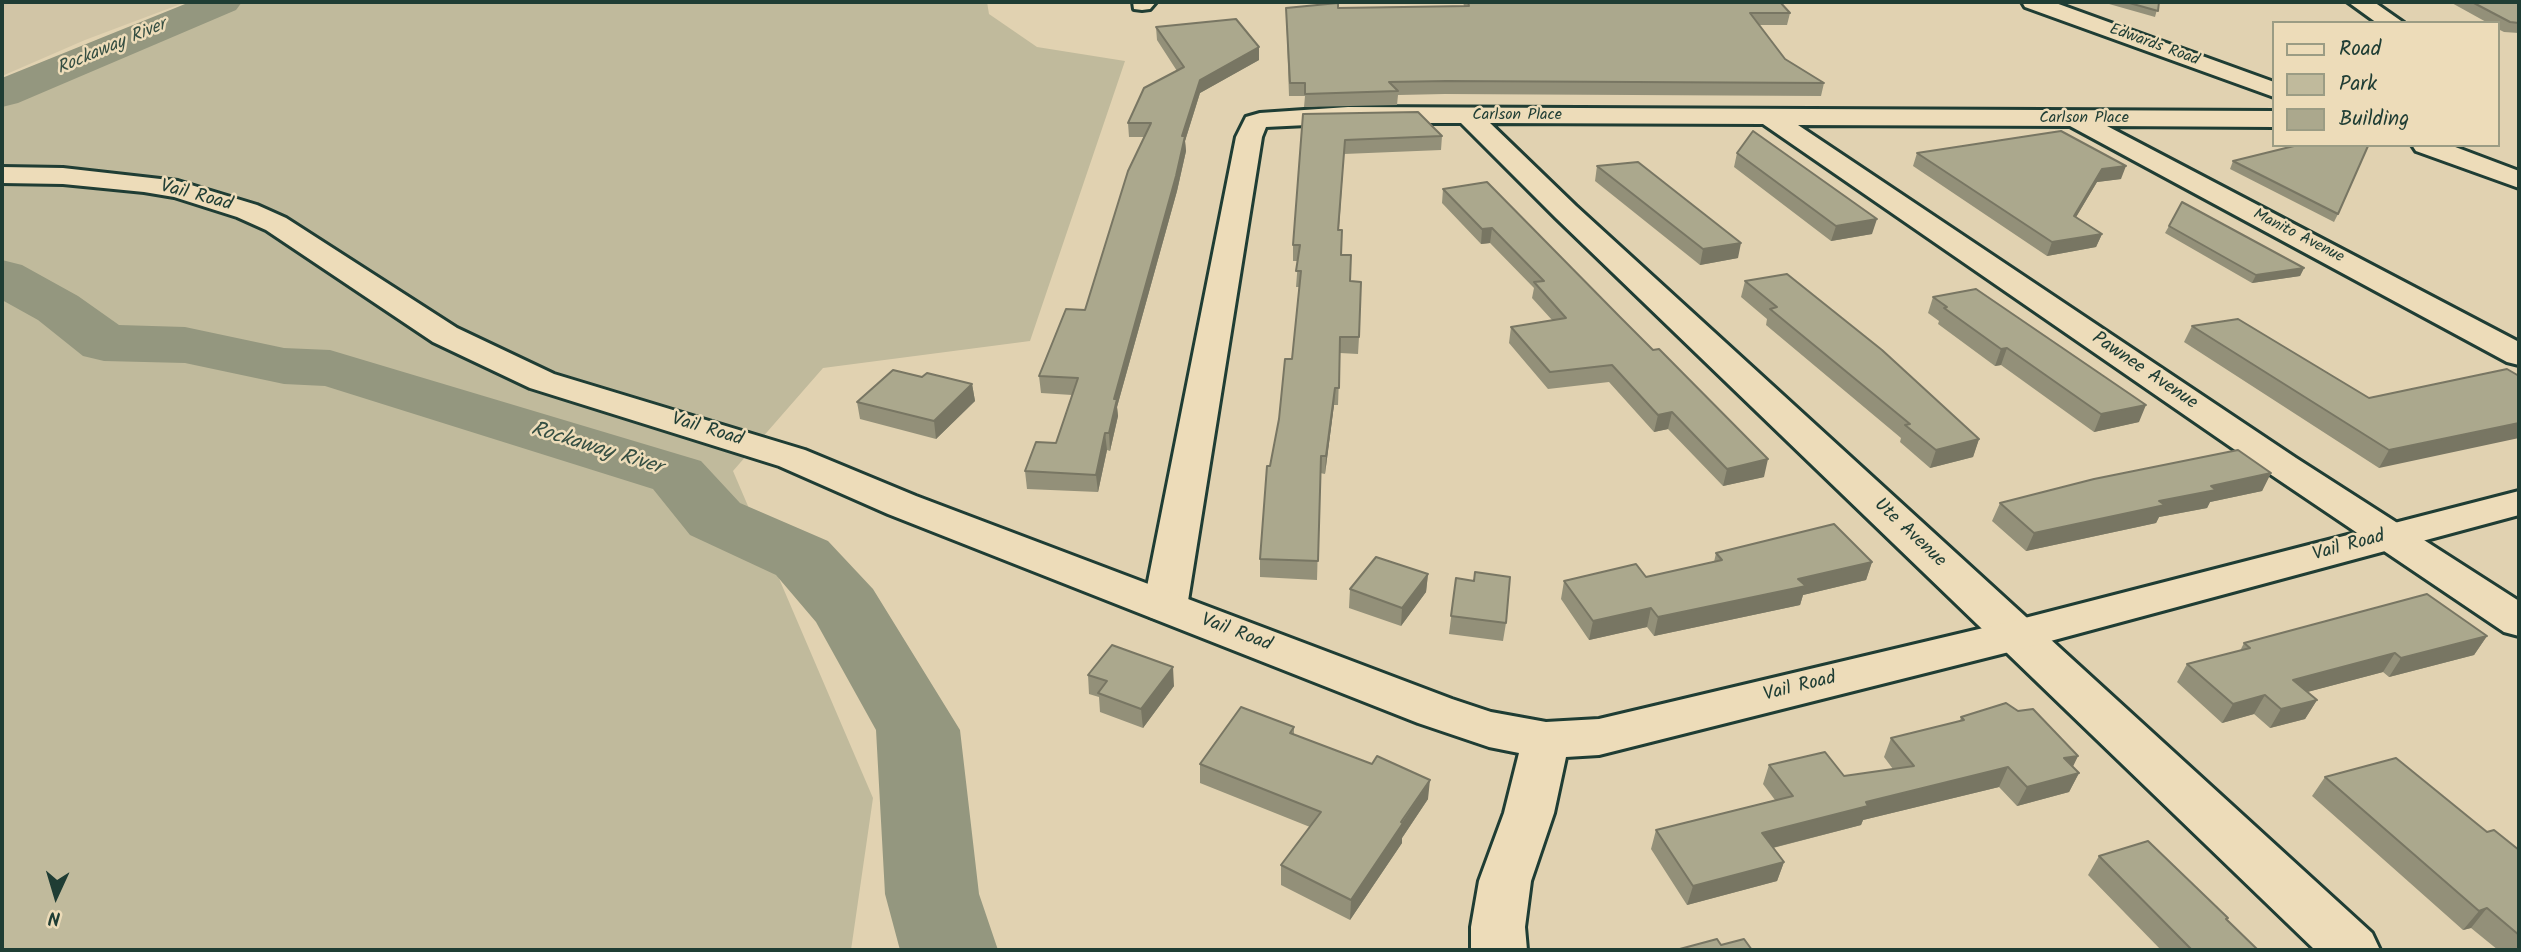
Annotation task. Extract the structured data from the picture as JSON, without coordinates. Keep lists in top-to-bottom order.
{
  "streets": {
    "street": [
      "Edwards Road",
      "Carlson Place",
      "Vail Road",
      "Manito Avenue",
      "Pawnee Avenue",
      "Ute Avenue"
    ]
  },
  "crossings": [
    ["Carlson Place", "Vail Road"],
    ["Carlson Place", "Manito Avenue"],
    ["Carlson Place", "Pawnee Avenue"],
    ["Carlson Place", "Ute Avenue"],
    ["Vail Road", "Pawnee Avenue"],
    ["Vail Road", "Ute Avenue"]
  ],
  "water": ["Rockaway River"],
  "legend": ["Road", "Park", "Building"],
  "north": "bottom"
}
